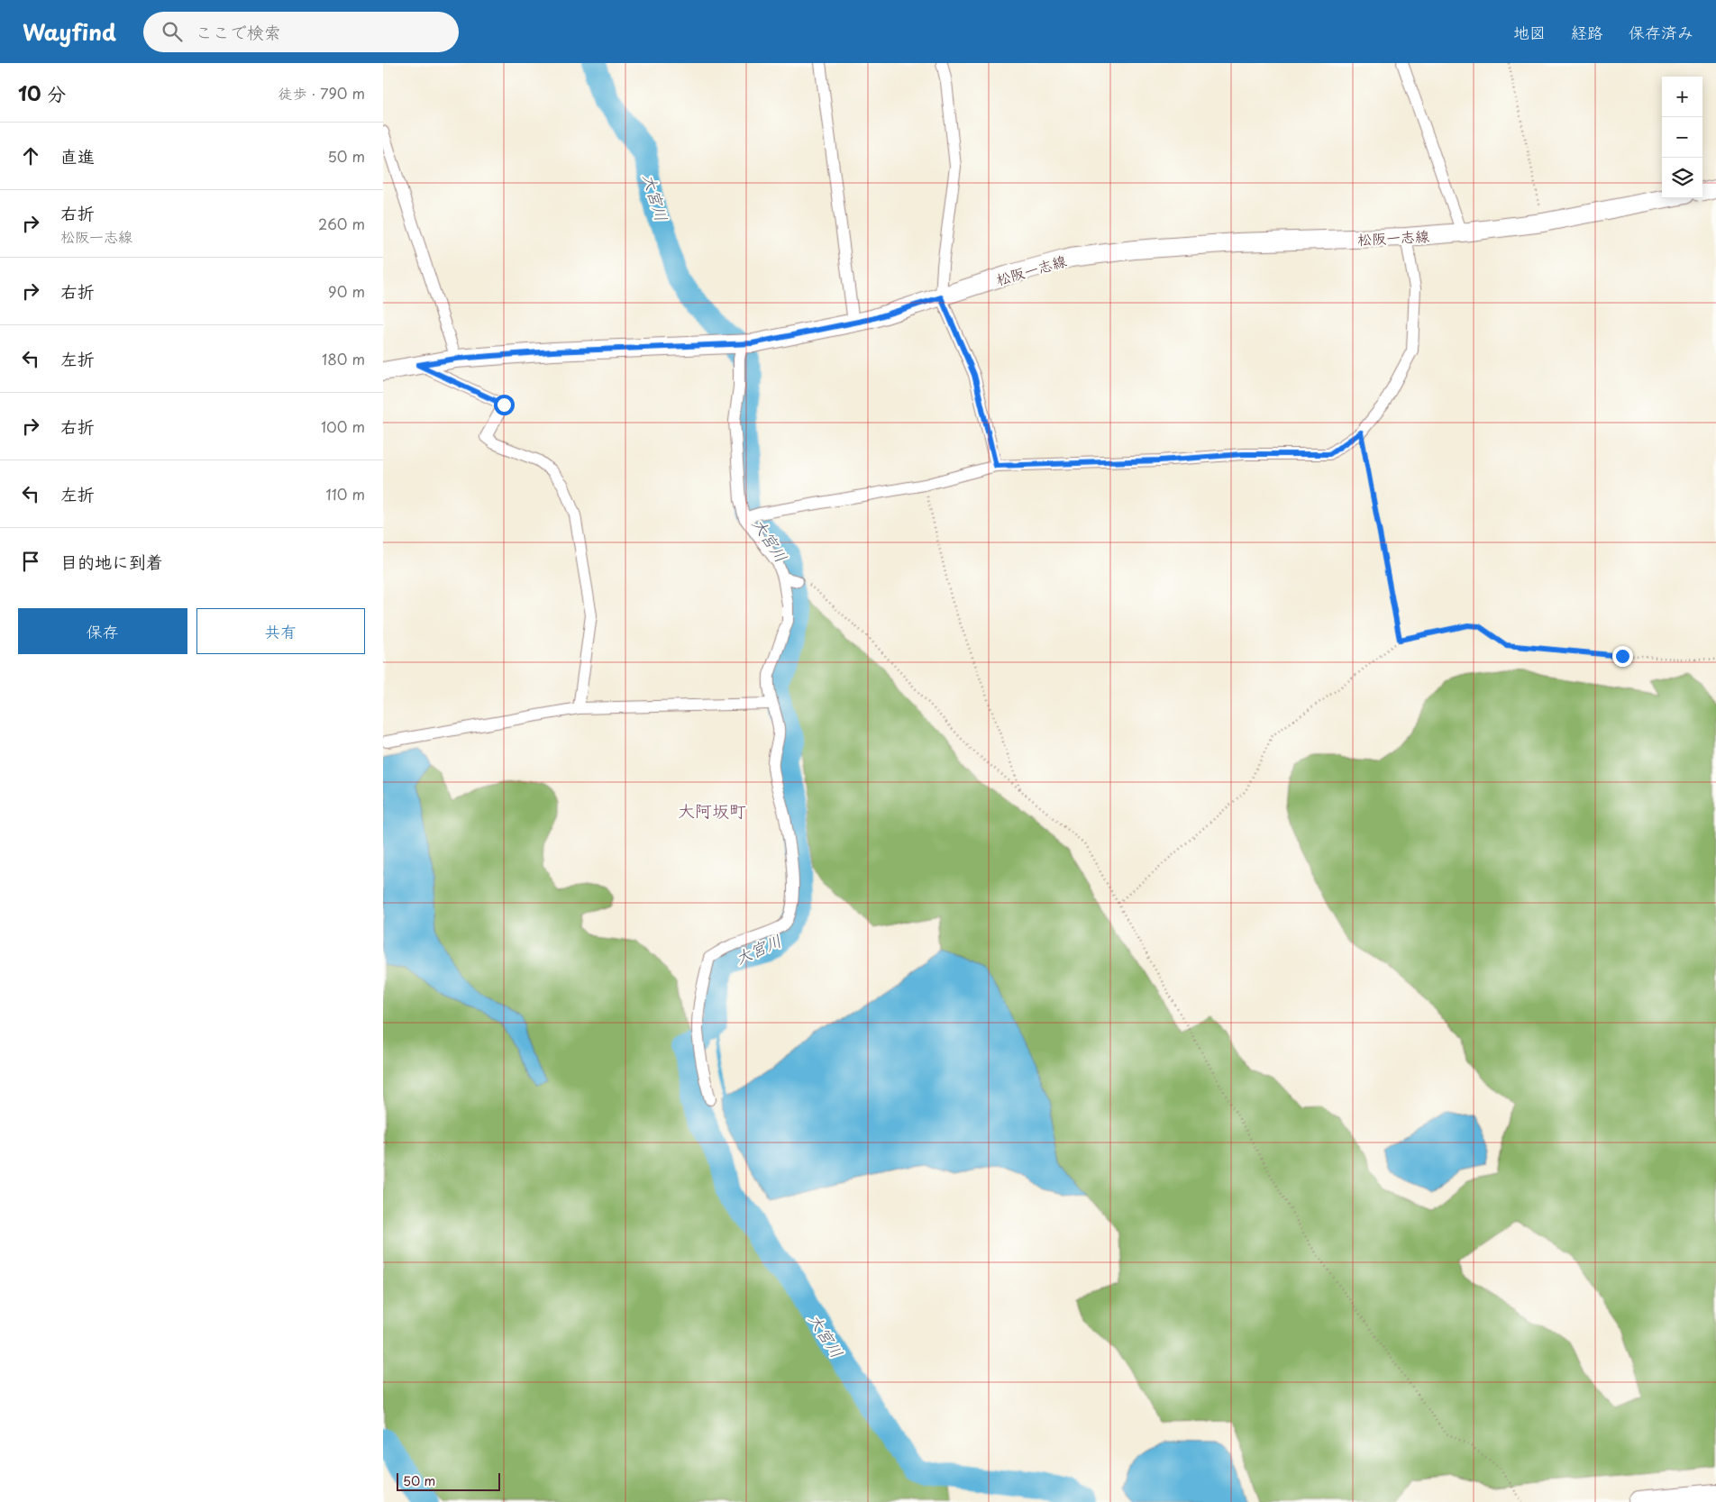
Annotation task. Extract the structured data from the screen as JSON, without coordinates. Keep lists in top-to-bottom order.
{
  "streets": {
    "main road": ["松阪一志線"]
  },
  "districts": ["大阿坂町"],
  "water": ["大宮川"],
  "scale_bar": "50 m",
  "page": {
    "header": "Wayfind",
    "search": "ここで検索",
    "nav": ["地図", "経路", "保存済み"],
    "heading": ["10 分", "徒歩 · 790 m"],
    "map_buttons": ["+", "−"],
    "list": [
      ["直進", "50 m"],
      ["右折", "松阪一志線", "260 m"],
      ["右折", "90 m"],
      ["左折", "180 m"],
      ["右折", "100 m"],
      ["左折", "110 m"],
      "目的地に到着"
    ],
    "buttons": ["保存", "共有"],
    "scale": "50 m"
  }
}
